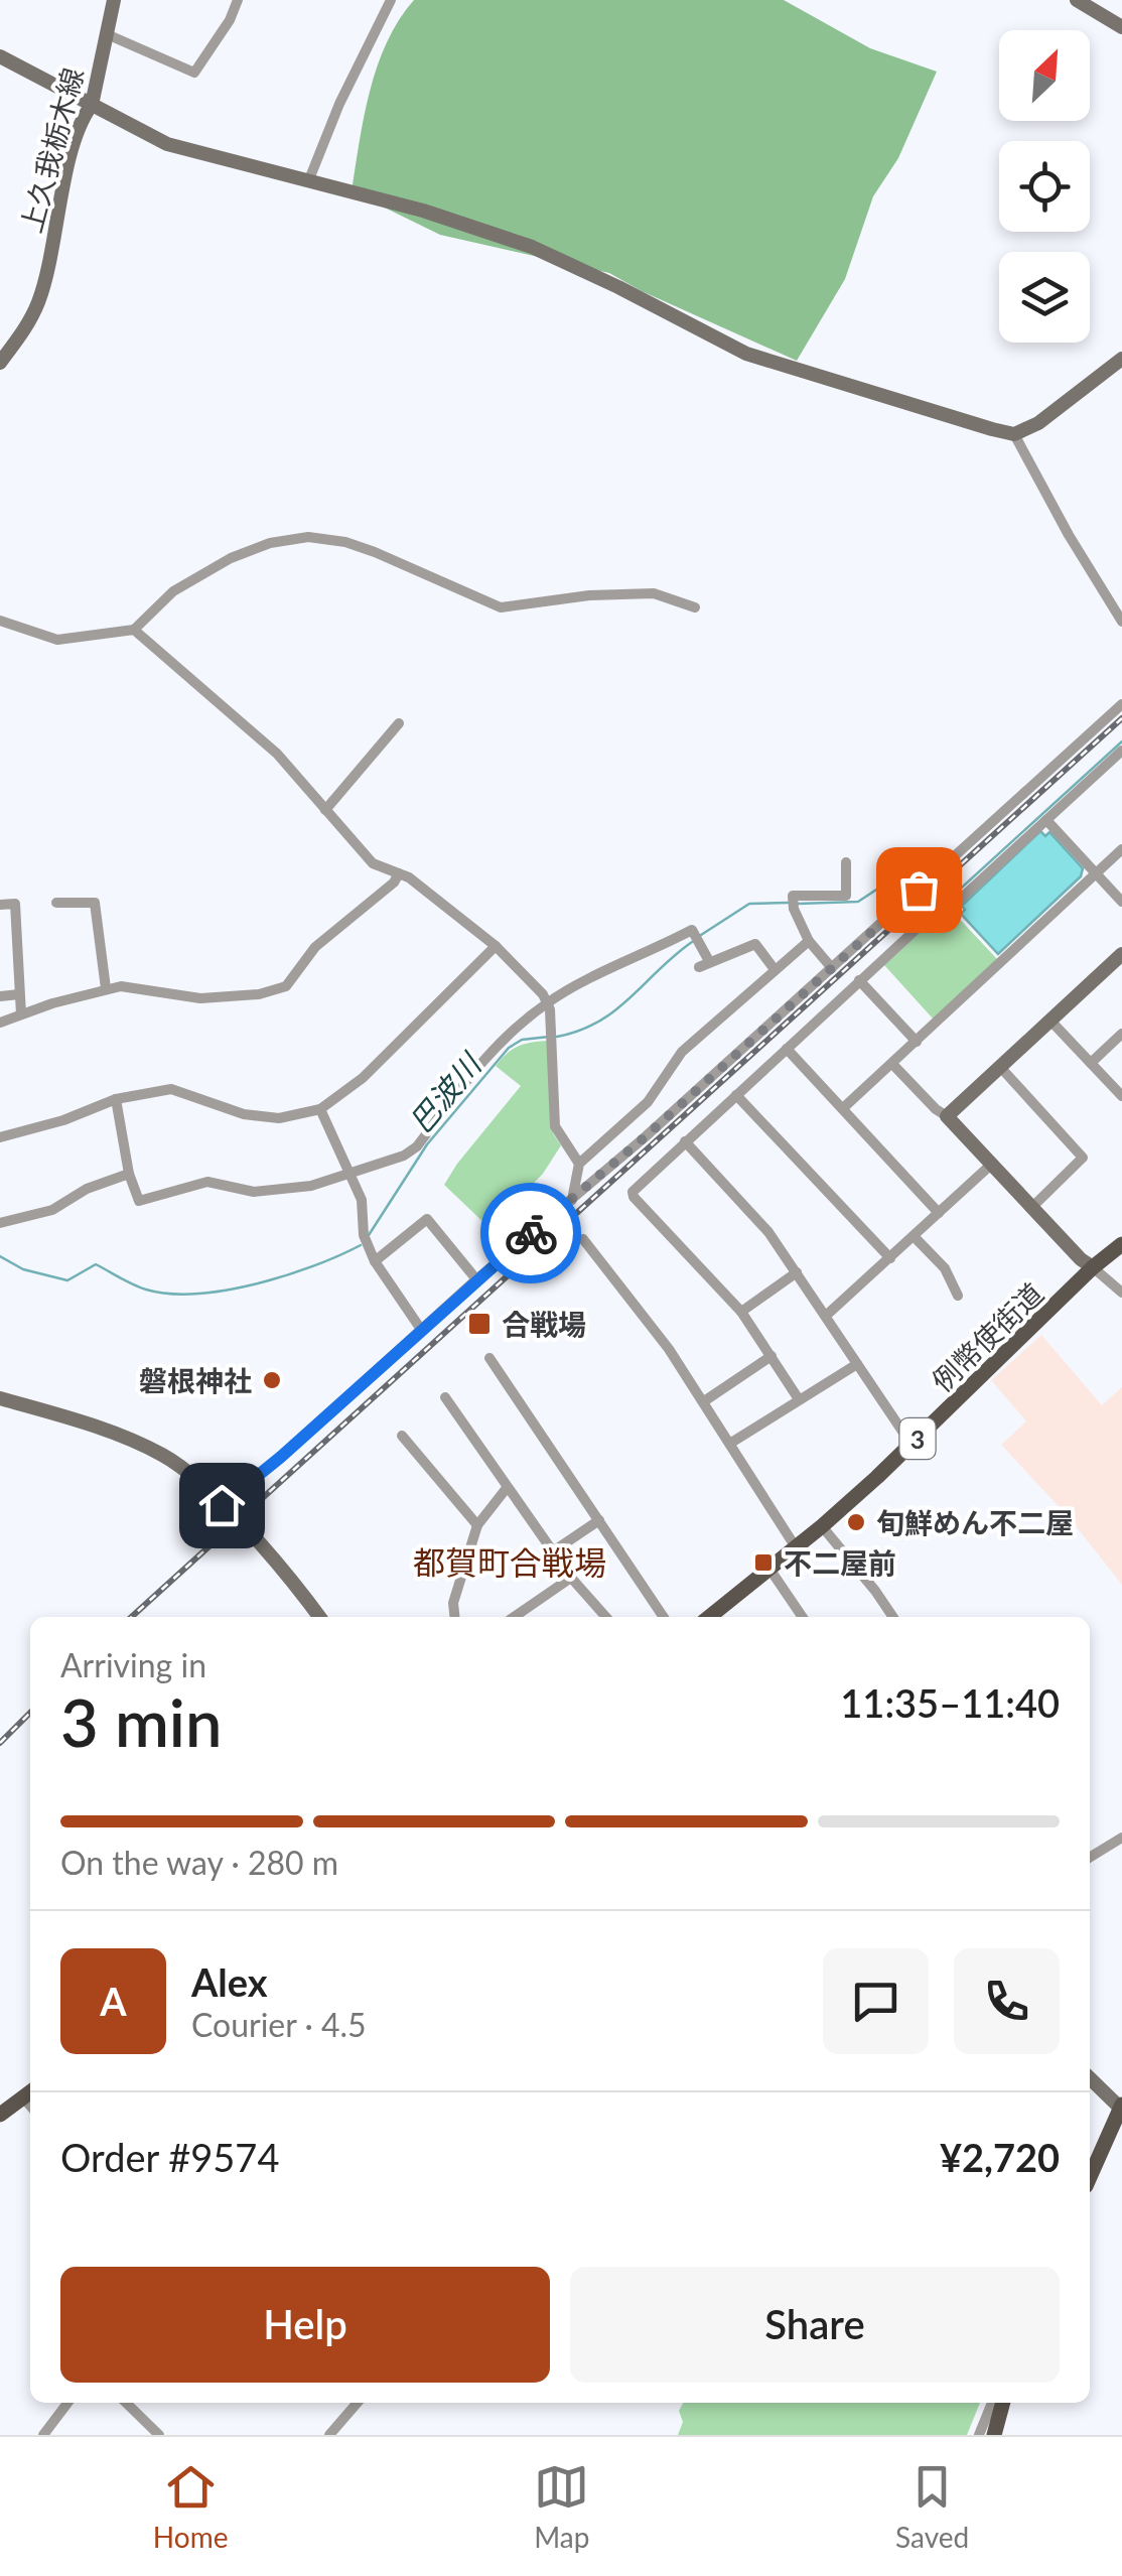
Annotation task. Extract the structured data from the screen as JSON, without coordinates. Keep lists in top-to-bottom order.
{
  "streets": {
    "main road": ["例幣使街道", "3"],
    "street": ["上久我栃木線"]
  },
  "districts": ["都賀町合戦場"],
  "water": ["巴波川"],
  "places": {
    "transit": ["合戦場", "不二屋前"],
    "other": ["磐根神社", "旬鮮めん不二屋"]
  },
  "north": "top right",
  "page": {
    "heading": ["3 min", "Arriving in", "11:35–11:40"],
    "panel": [
      "Alex",
      "Courier · 4.5",
      "Order #9574",
      "¥2,720"
    ],
    "bar": "On the way · 280 m",
    "round": "A",
    "buttons": ["Help", "Share"],
    "tabs": ["Home", "Map", "Saved"]
  }
}
